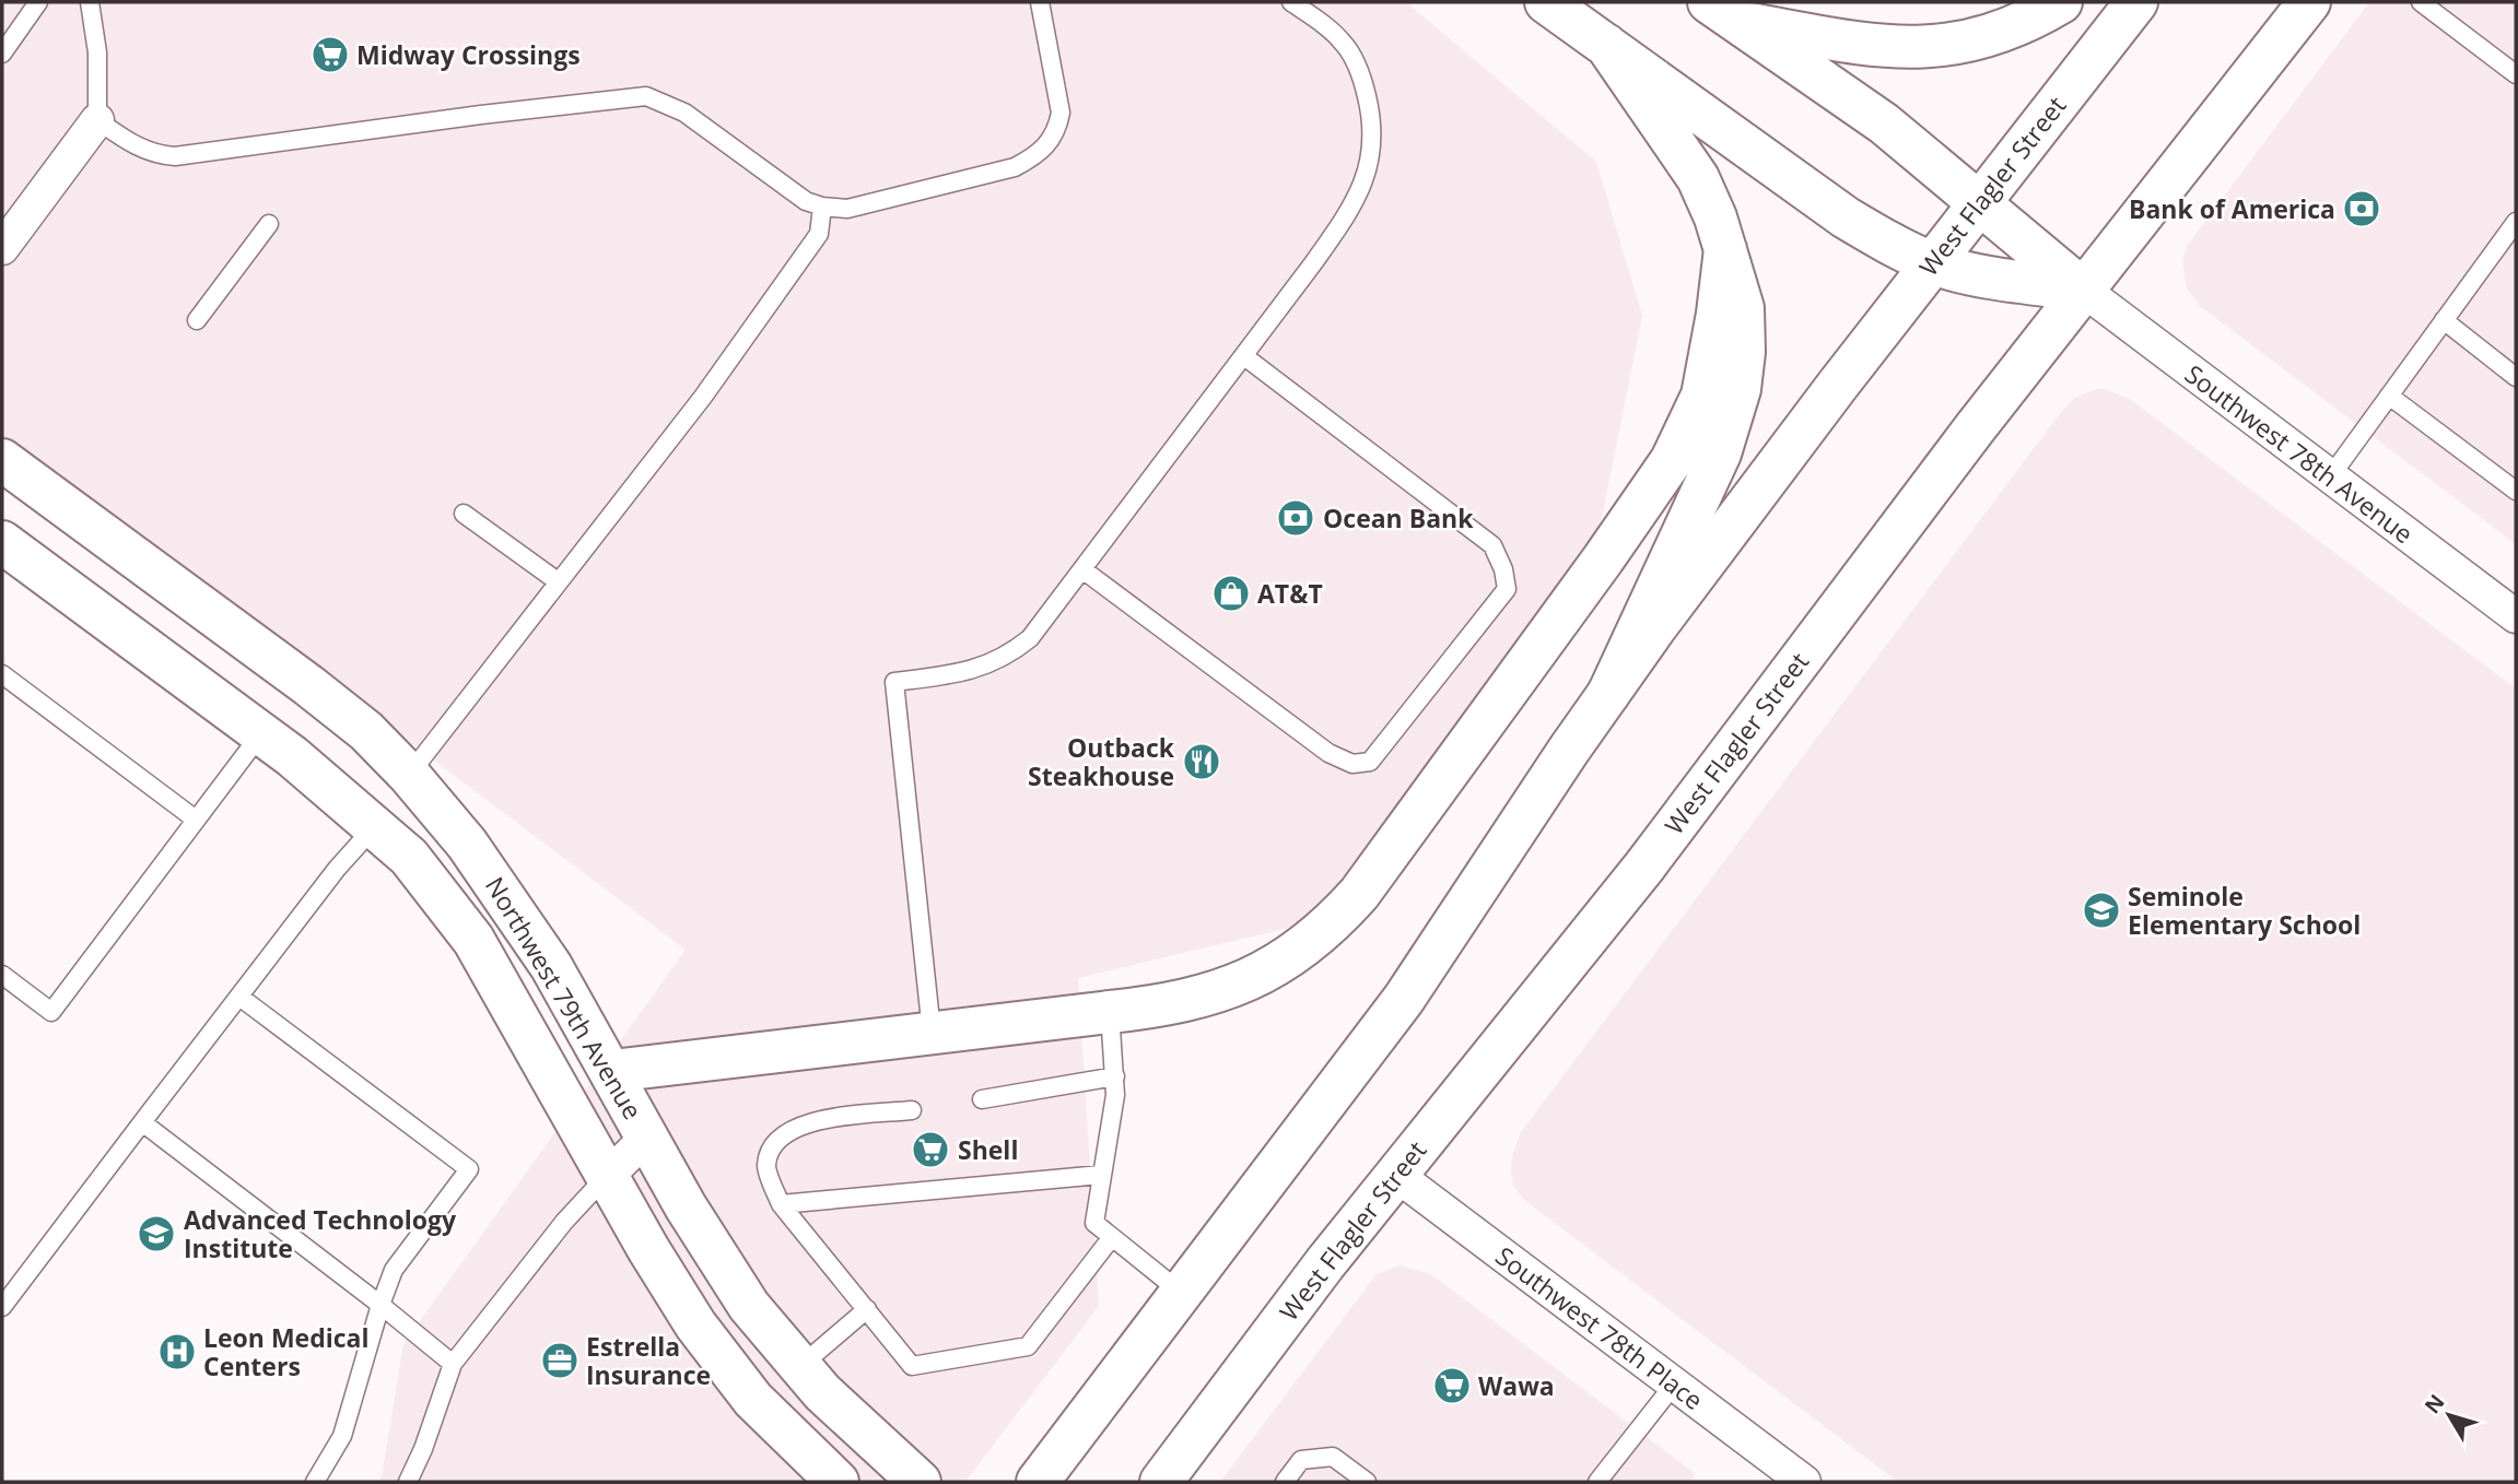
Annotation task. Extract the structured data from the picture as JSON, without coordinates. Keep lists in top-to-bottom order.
{
  "streets": {
    "main road": ["West Flagler Street", "Northwest 79th Avenue"],
    "street": ["Southwest 78th Avenue", "Southwest 78th Place"]
  },
  "crossings": [
    ["West Flagler Street", "Southwest 78th Avenue"],
    ["West Flagler Street", "Southwest 78th Place"]
  ],
  "places": {
    "supermarket": ["Midway Crossings", "Shell", "Wawa"],
    "bank": ["Bank of America", "Ocean Bank"],
    "shop": ["AT&T"],
    "restaurant": ["Outback Steakhouse"],
    "school or university": ["Seminole Elementary School", "Advanced Technology Institute"],
    "hospital": ["Leon Medical Centers"],
    "office": ["Estrella Insurance"]
  },
  "north": "top left"
}
